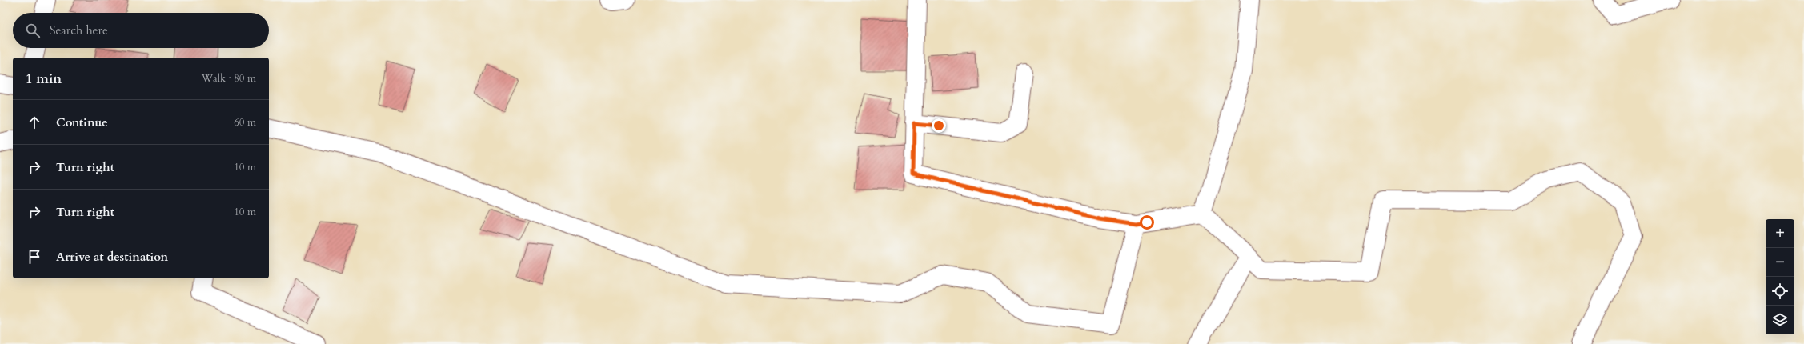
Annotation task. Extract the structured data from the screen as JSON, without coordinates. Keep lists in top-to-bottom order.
{
  "page": {
    "search": "Search here",
    "heading": ["1 min", "Walk · 80 m"],
    "list": [
      ["Continue", "60 m"],
      ["Turn right", "10 m"],
      ["Turn right", "10 m"],
      "Arrive at destination"
    ],
    "map_buttons": ["+", "−"]
  }
}
